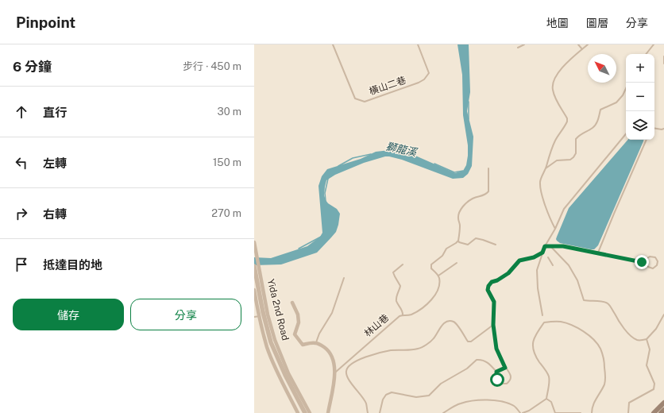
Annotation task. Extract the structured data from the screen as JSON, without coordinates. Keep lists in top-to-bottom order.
{
  "streets": {
    "street": ["Yida 2nd Road"],
    "lane": ["橫山二巷", "林山巷"]
  },
  "water": ["獅龍溪"],
  "north": "top left",
  "page": {
    "header": "Pinpoint",
    "nav": ["地圖", "圖層", "分享"],
    "heading": ["6 分鐘", "步行 · 450 m"],
    "map_buttons": ["+", "−"],
    "list": [
      ["直行", "30 m"],
      ["左轉", "150 m"],
      ["右轉", "270 m"],
      "抵達目的地"
    ],
    "buttons": ["儲存", "分享"]
  }
}
